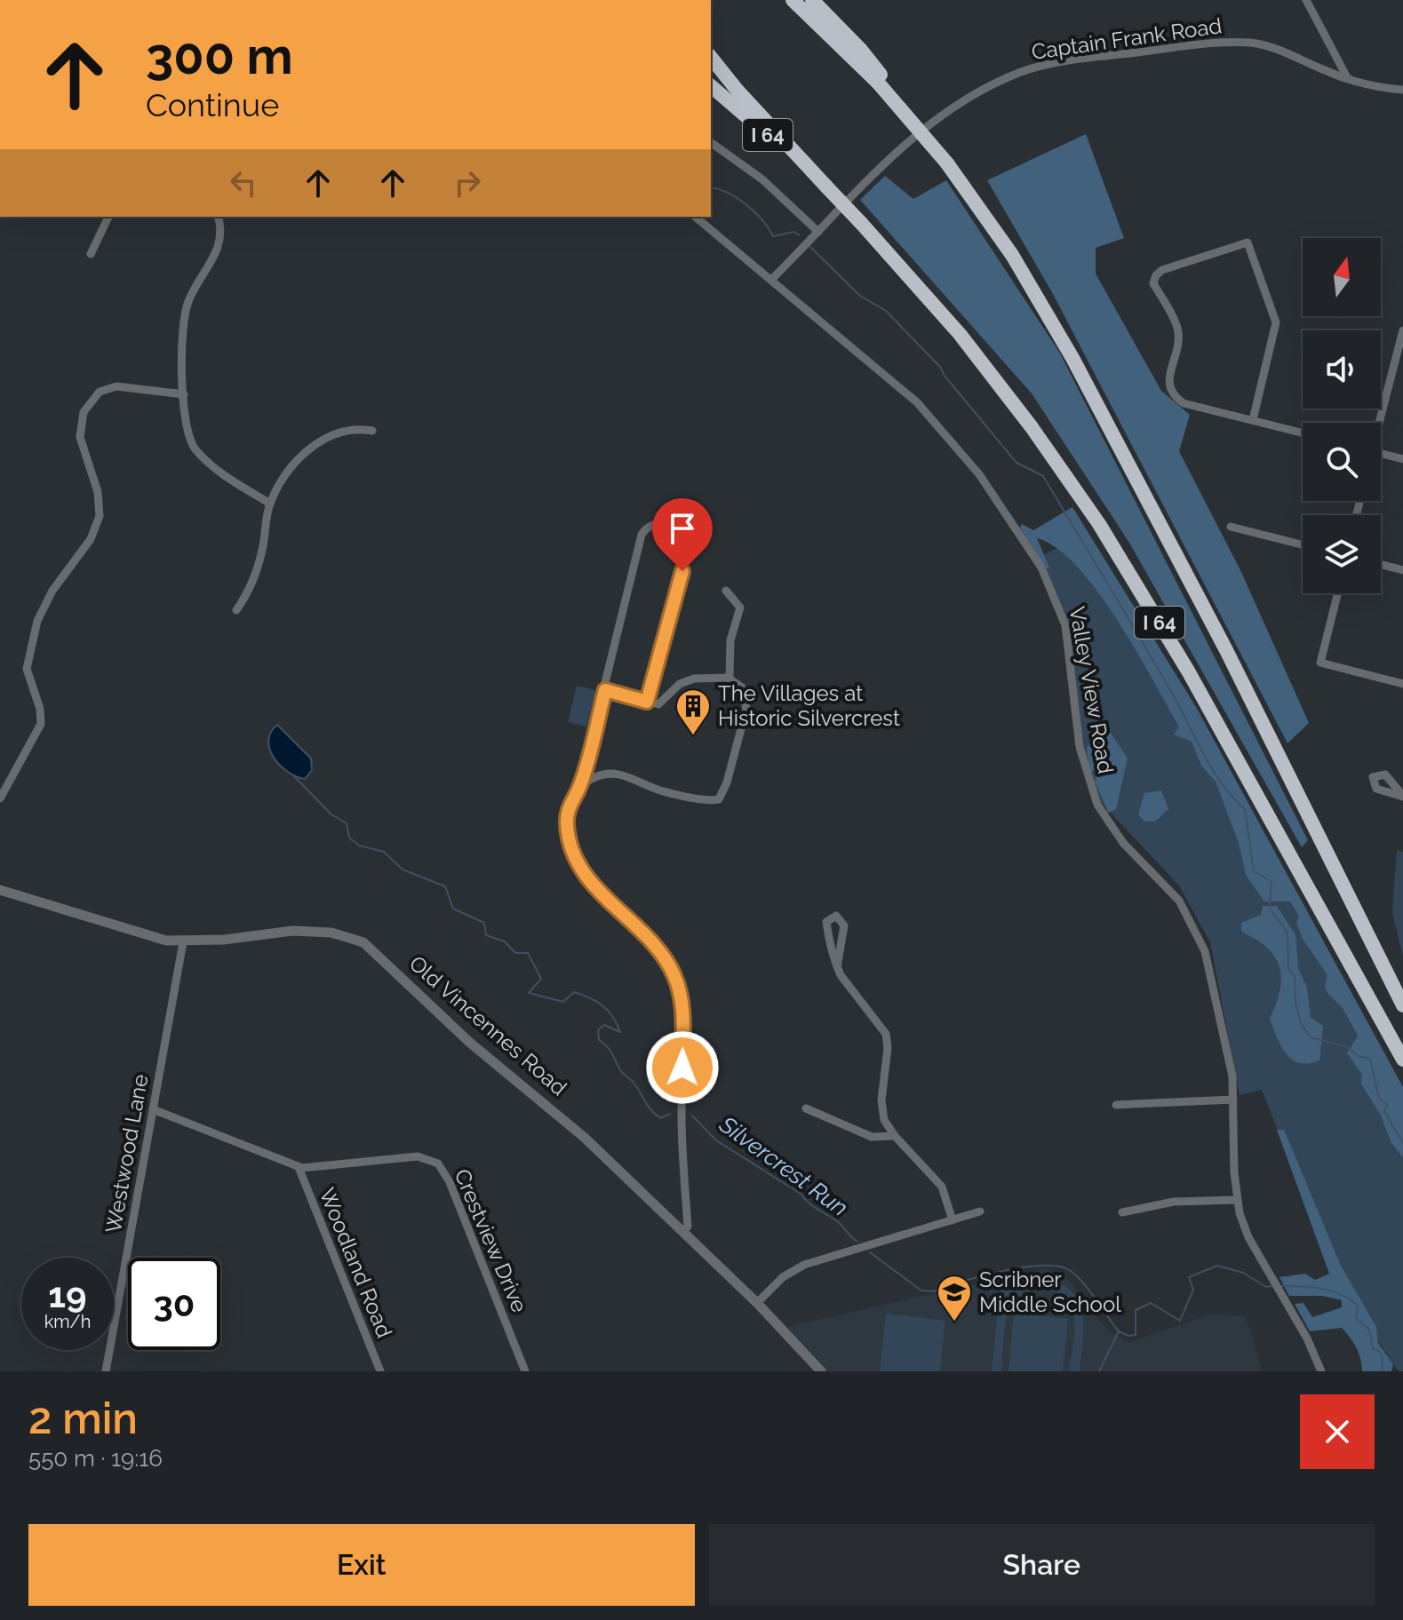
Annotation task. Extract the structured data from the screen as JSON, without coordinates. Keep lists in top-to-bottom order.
{
  "streets": {
    "highway": ["I 64"],
    "street": [
      "Captain Frank Road",
      "Valley View Road",
      "Old Vincennes Road",
      "Westwood Lane",
      "Crestview Drive",
      "Woodland Road"
    ]
  },
  "crossings": [
    ["Captain Frank Road", "Valley View Road"],
    ["Old Vincennes Road", "Westwood Lane"],
    ["Westwood Lane", "Crestview Drive"],
    ["Crestview Drive", "Woodland Road"]
  ],
  "water": ["Silvercrest Run"],
  "places": {
    "building": ["The Villages at Historic Silvercrest"],
    "school or university": ["Scribner Middle School"]
  },
  "north": "top",
  "page": {
    "turn": ["300 m", "Continue"],
    "speed": "19 km/h",
    "limit": "30",
    "heading": ["2 min", "550 m · 19:16"],
    "buttons": ["Exit", "Share"]
  }
}
